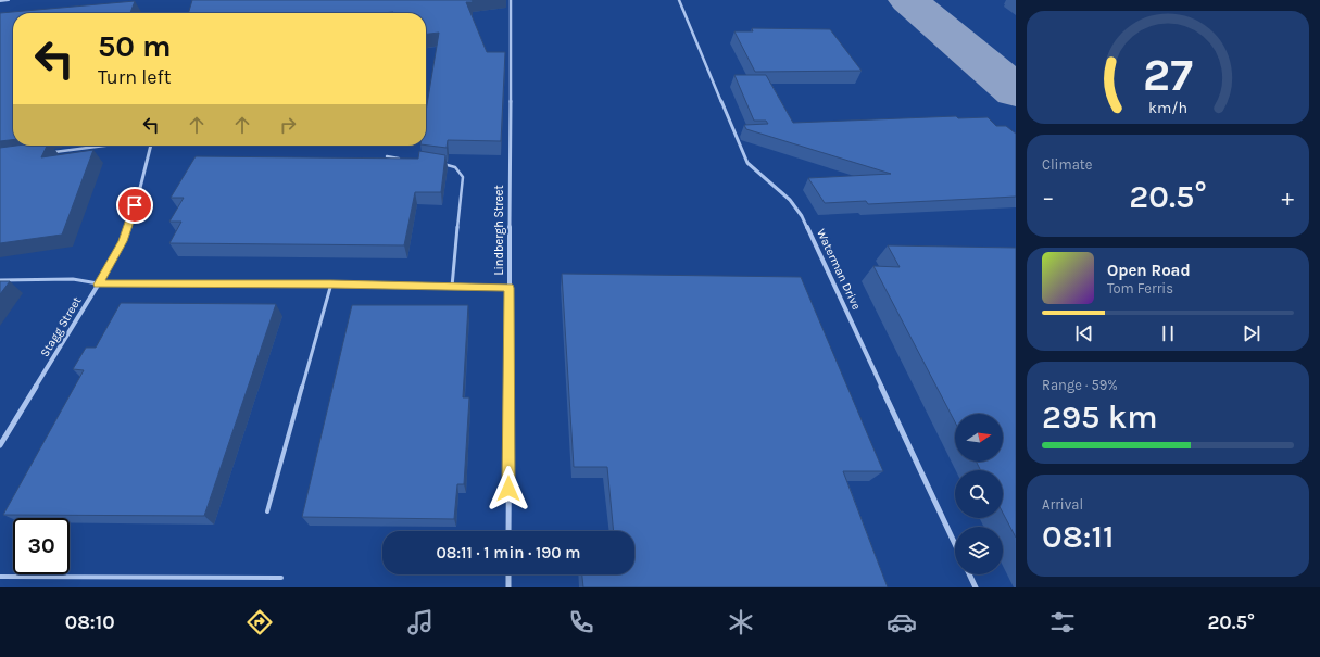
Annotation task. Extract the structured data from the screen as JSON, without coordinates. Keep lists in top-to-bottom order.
{
  "streets": {
    "street": ["Lindbergh Street", "Waterman Drive", "Stagg Street"]
  },
  "north": "right",
  "page": {
    "turn": ["50 m", "Turn left"],
    "tile": [
      "Climate",
      ["Range · 59%", "295 km"],
      ["Arrival", "08:11"]
    ],
    "heat": ["−", "20.5°", "+"],
    "song": ["Open Road", "Tom Ferris"],
    "limit": "30",
    "trip": "08:11 · 1 min · 190 m",
    "tabs": ["08:10", "20.5°"],
    "gauge": ["27", "km/h"]
  }
}
